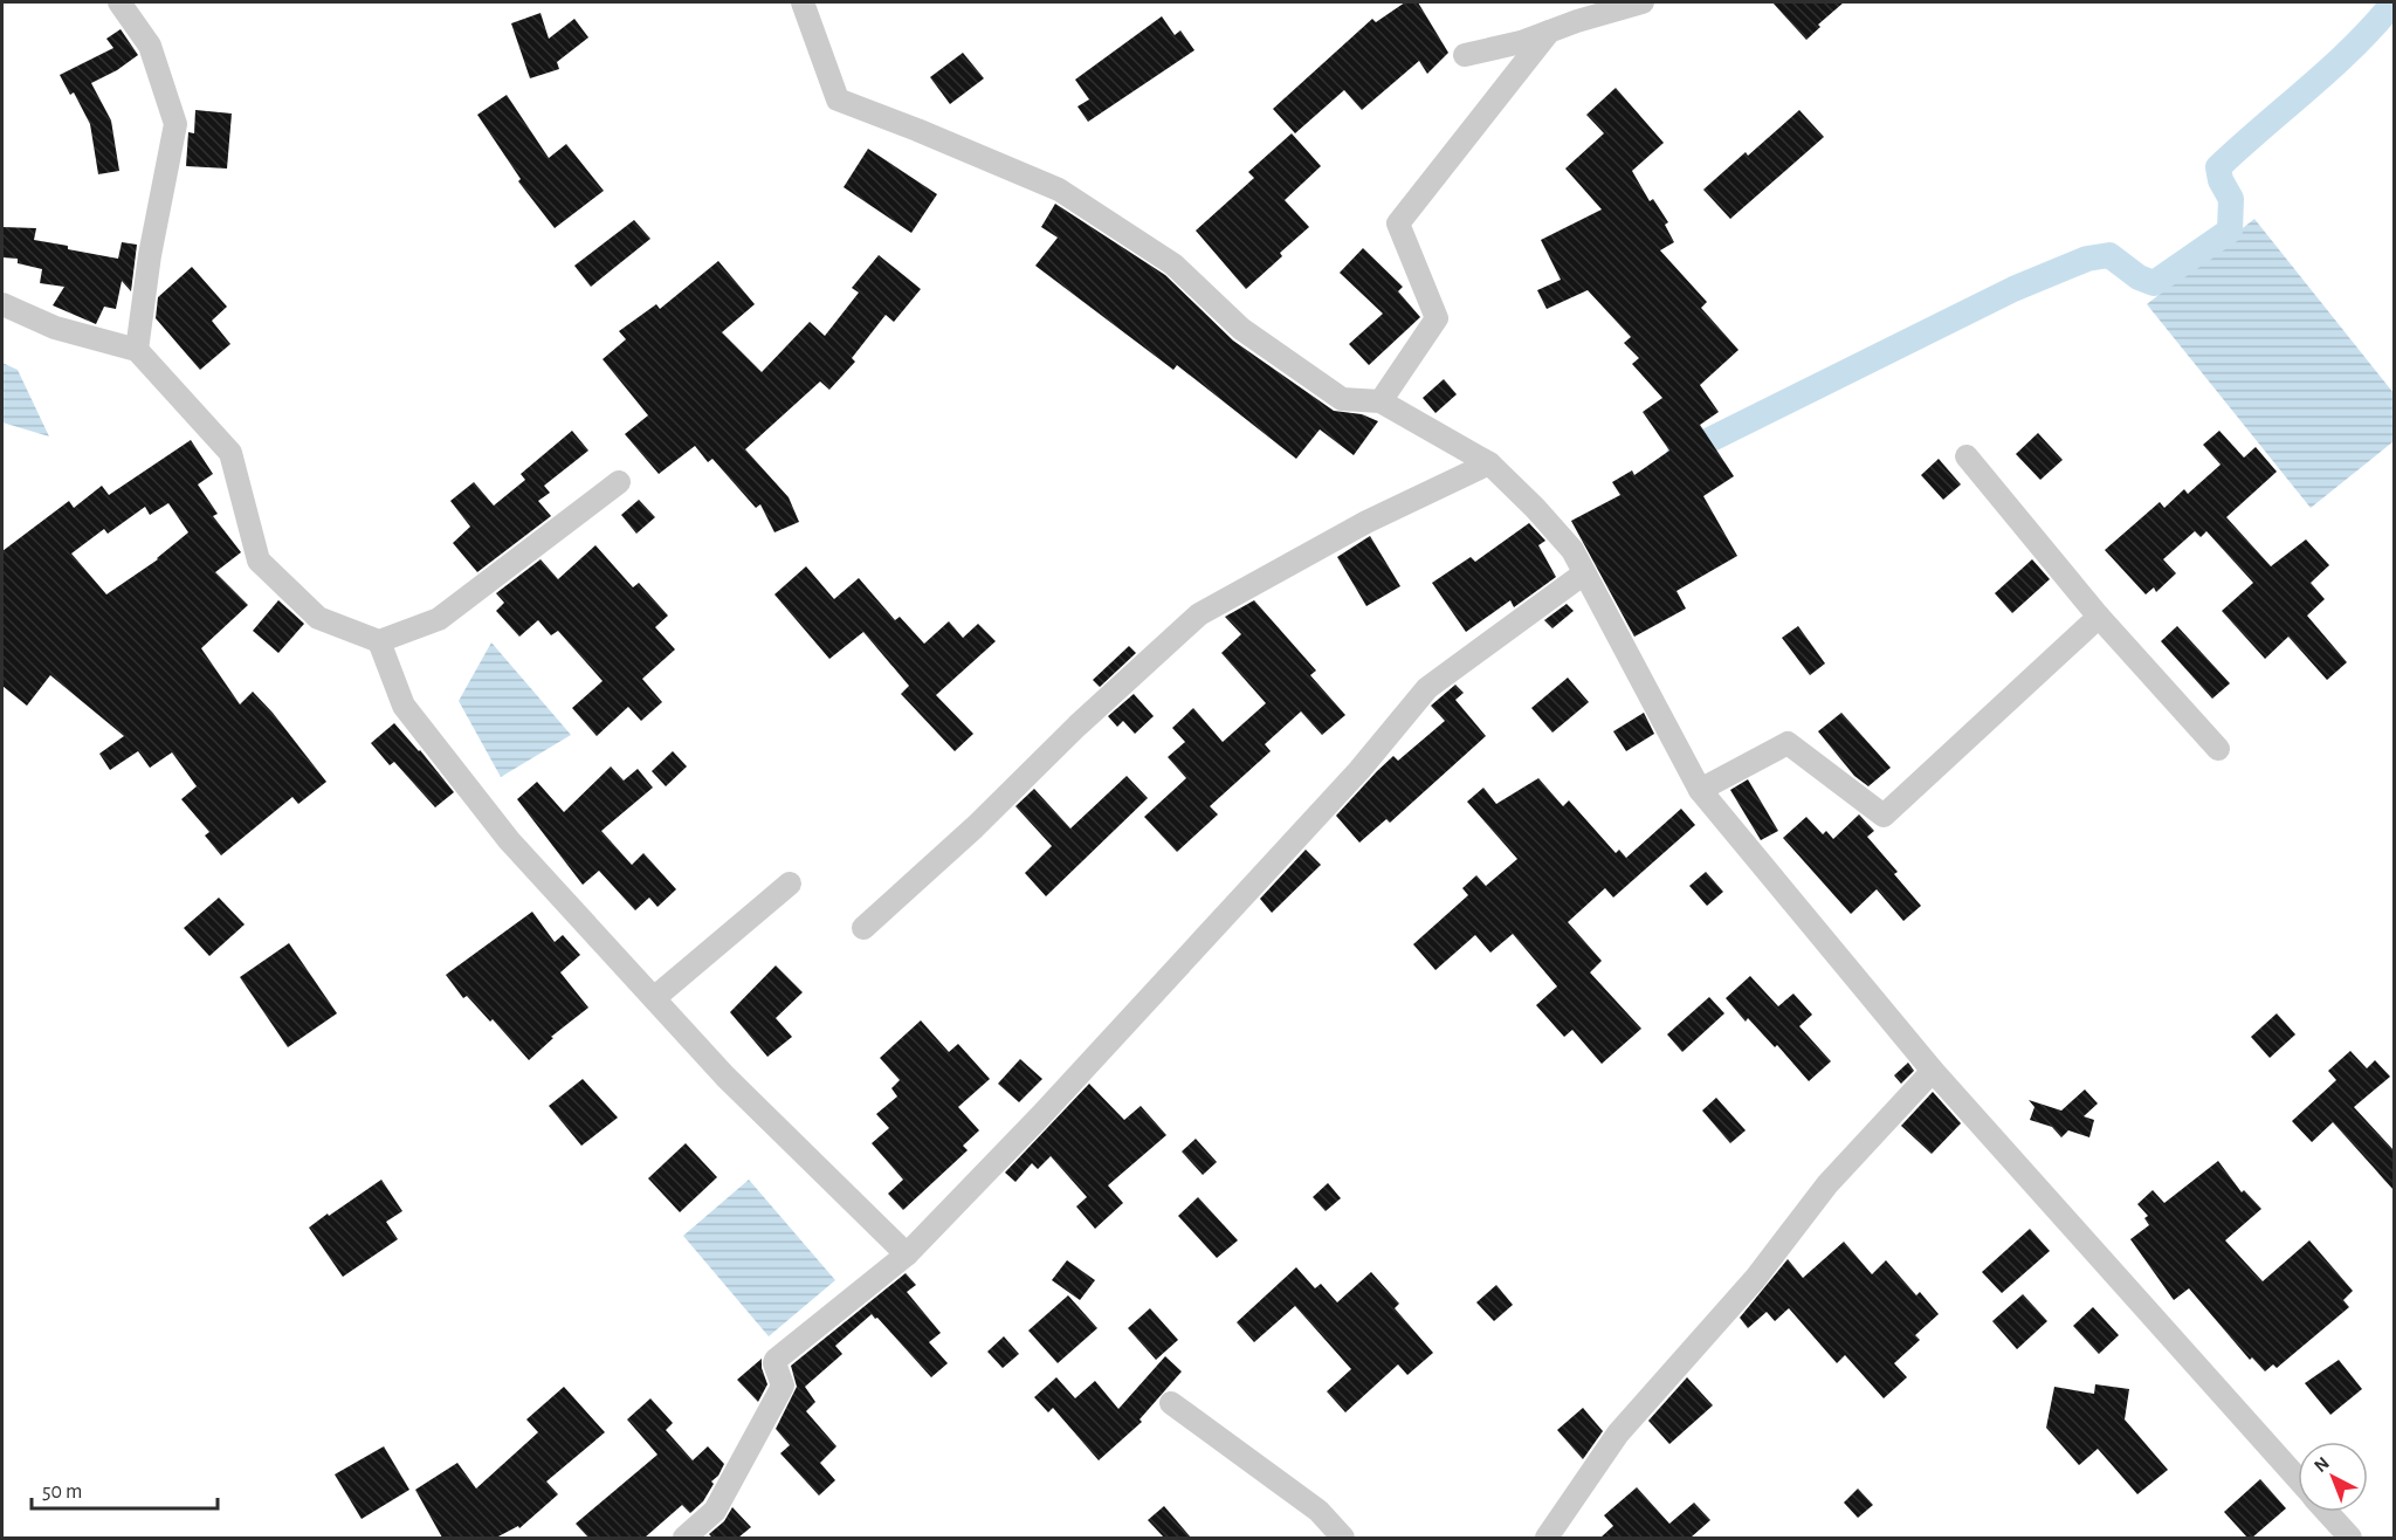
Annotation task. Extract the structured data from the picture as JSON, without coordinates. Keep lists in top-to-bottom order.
{
  "scale_bar": "50 m",
  "north": "top left"
}
